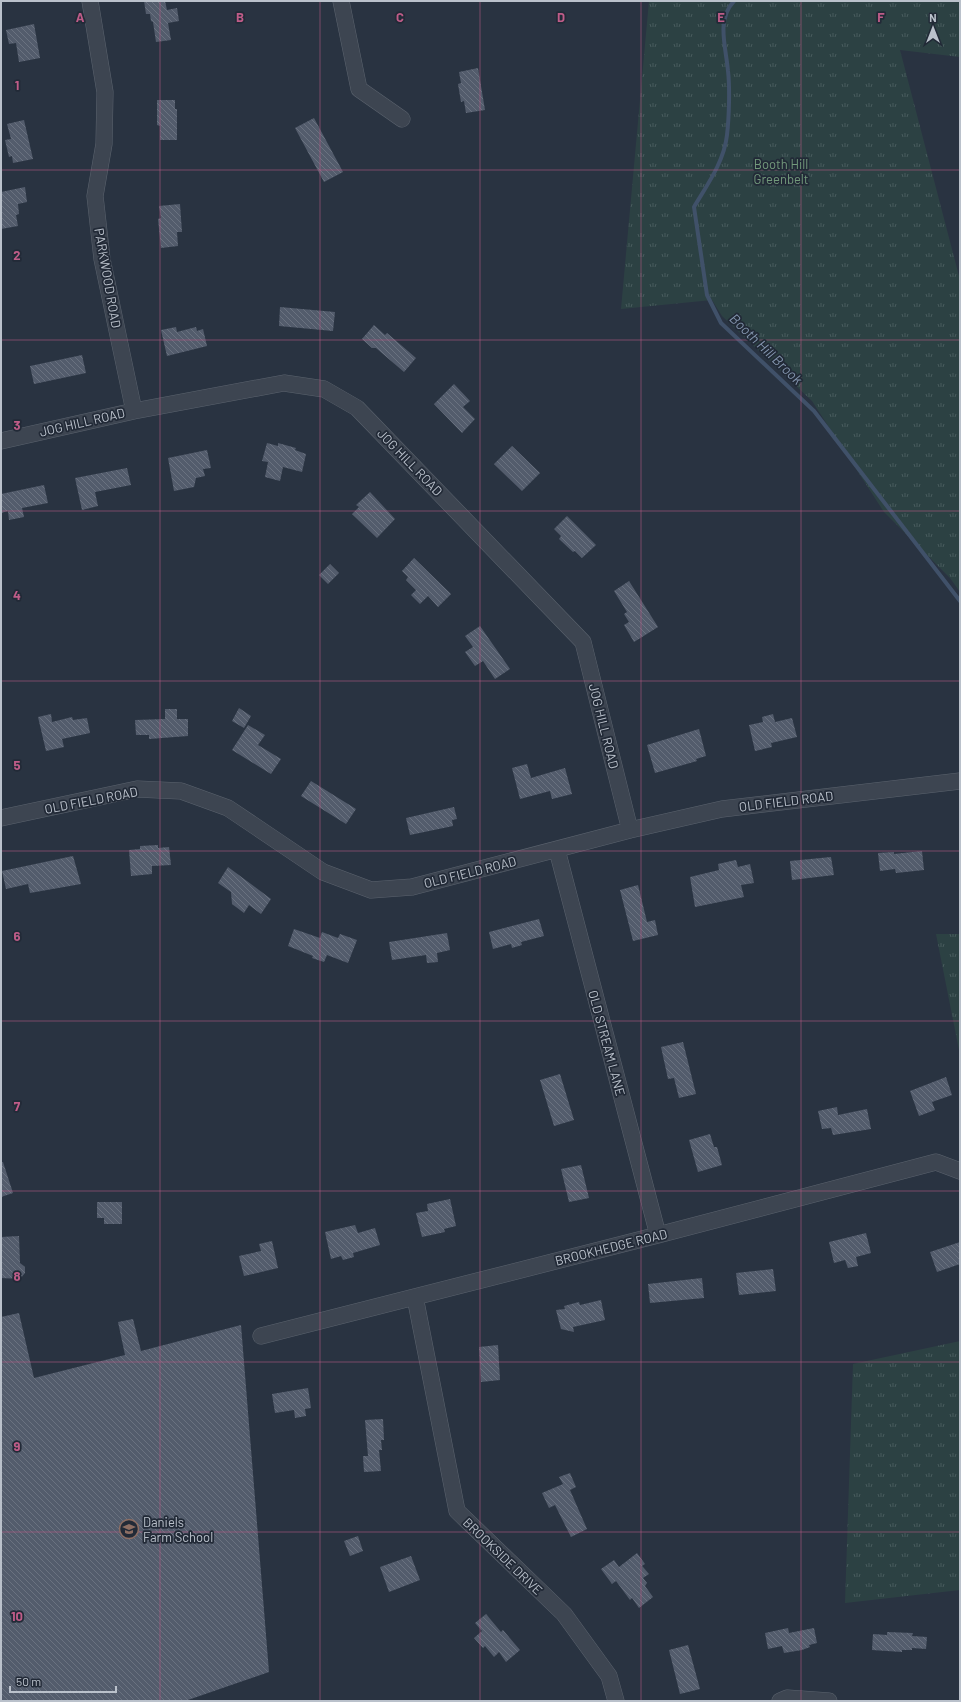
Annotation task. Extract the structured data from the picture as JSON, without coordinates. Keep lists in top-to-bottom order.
{
  "streets": {
    "street": [
      "PARKWOOD ROAD",
      "JOG HILL ROAD",
      "OLD FIELD ROAD",
      "OLD STREAM LANE",
      "BROOKHEDGE ROAD",
      "BROOKSIDE DRIVE"
    ]
  },
  "crossings": [
    ["PARKWOOD ROAD", "JOG HILL ROAD"],
    ["JOG HILL ROAD", "OLD FIELD ROAD"],
    ["OLD FIELD ROAD", "OLD STREAM LANE"],
    ["OLD STREAM LANE", "BROOKHEDGE ROAD"],
    ["BROOKHEDGE ROAD", "BROOKSIDE DRIVE"]
  ],
  "water": ["Booth Hill Brook"],
  "parks": ["Booth Hill Greenbelt"],
  "places": {
    "school or university": ["Daniels Farm School"]
  },
  "scale_bar": "50 m",
  "north": "top",
  "grid": {
    "columns": [
      "A",
      "B",
      "C",
      "D",
      "E",
      "F"
    ],
    "rows": [
      "1",
      "2",
      "3",
      "4",
      "5",
      "6",
      "7",
      "8",
      "9",
      "10"
    ]
  }
}
